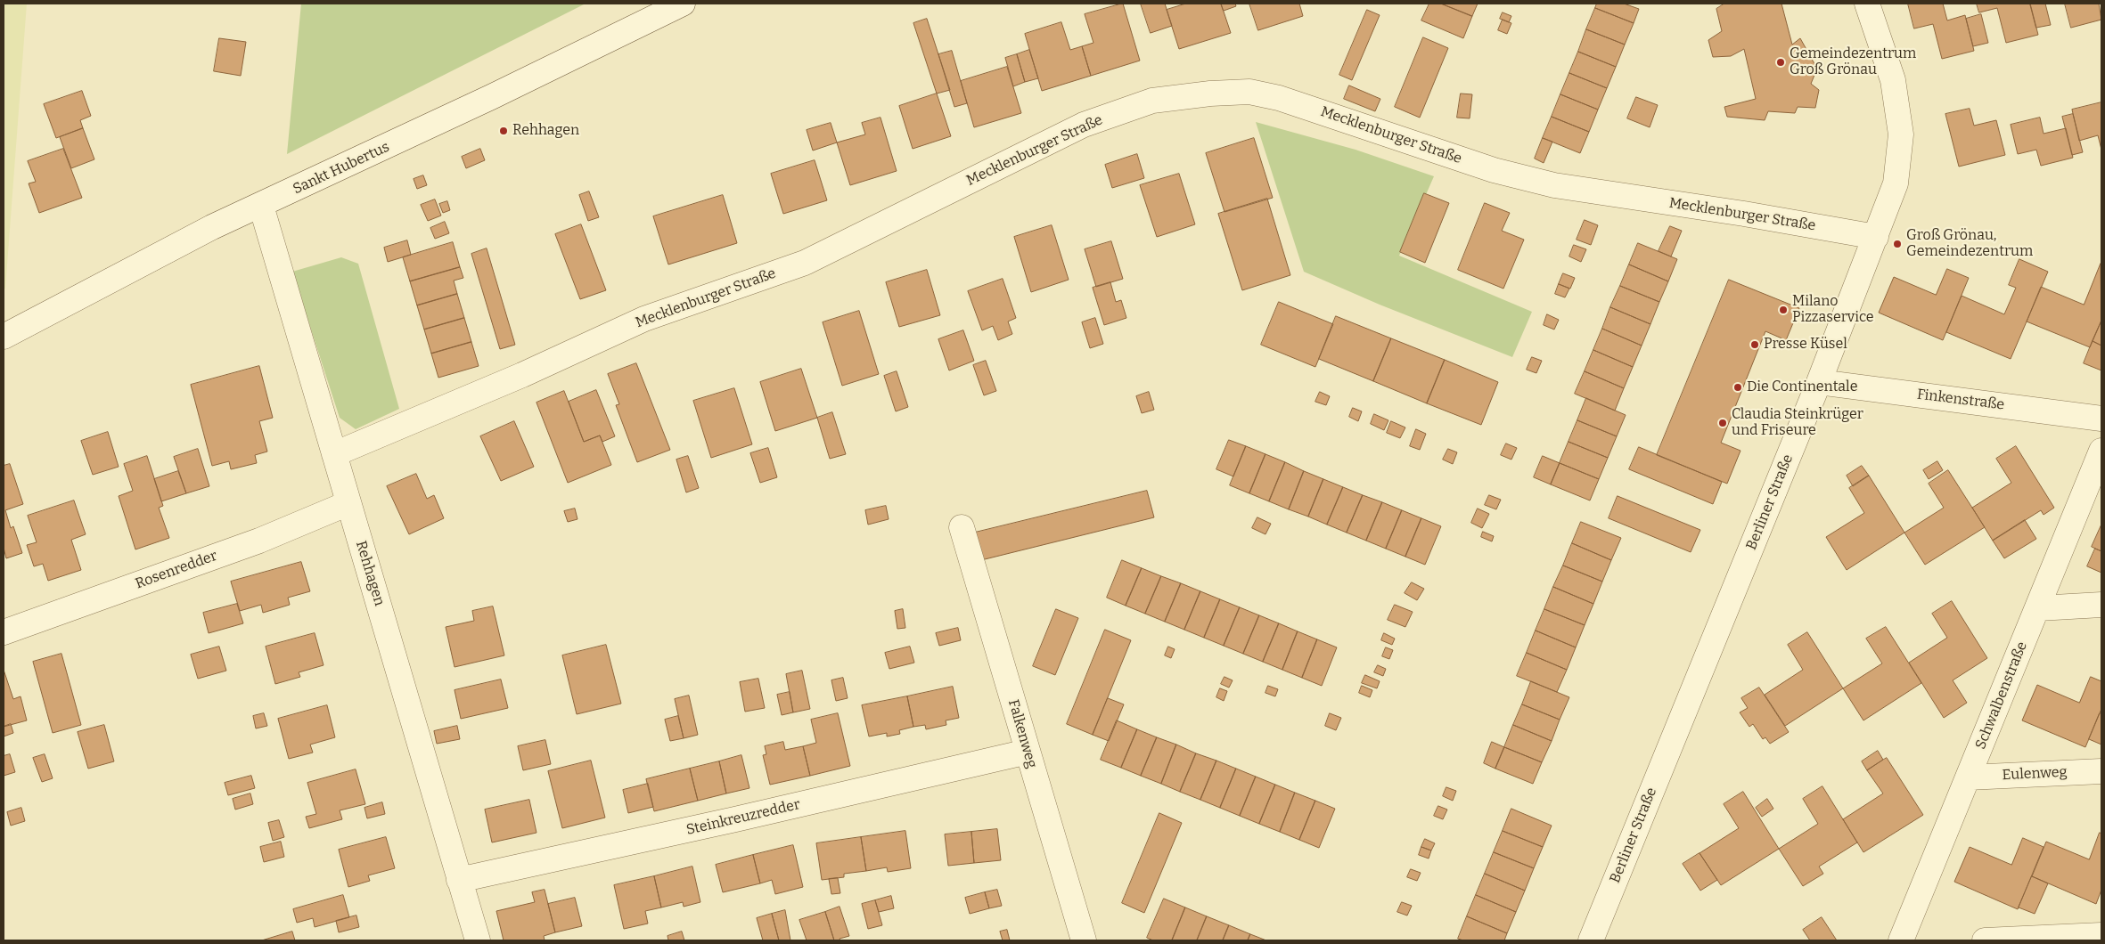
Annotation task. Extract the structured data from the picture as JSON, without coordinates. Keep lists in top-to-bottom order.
{
  "streets": {
    "street": [
      "Mecklenburger Straße",
      "Sankt Hubertus",
      "Finkenstraße",
      "Berliner Straße",
      "Rosenredder",
      "Rehhagen",
      "Schwalbenstraße",
      "Falkenweg",
      "Eulenweg",
      "Steinkreuzredder"
    ]
  },
  "crossings": [
    ["Mecklenburger Straße", "Berliner Straße"],
    ["Mecklenburger Straße", "Rehhagen"],
    ["Sankt Hubertus", "Rehhagen"],
    ["Finkenstraße", "Berliner Straße"],
    ["Rosenredder", "Rehhagen"],
    ["Rehhagen", "Steinkreuzredder"],
    ["Schwalbenstraße", "Eulenweg"],
    ["Falkenweg", "Steinkreuzredder"]
  ],
  "places": [
    "Gemeindezentrum Groß Grönau",
    "Rehhagen",
    "Groß Grönau, Gemeindezentrum",
    "Milano Pizzaservice",
    "Presse Küsel",
    "Die Continentale",
    "Claudia Steinkrüger und Friseure"
  ]
}
